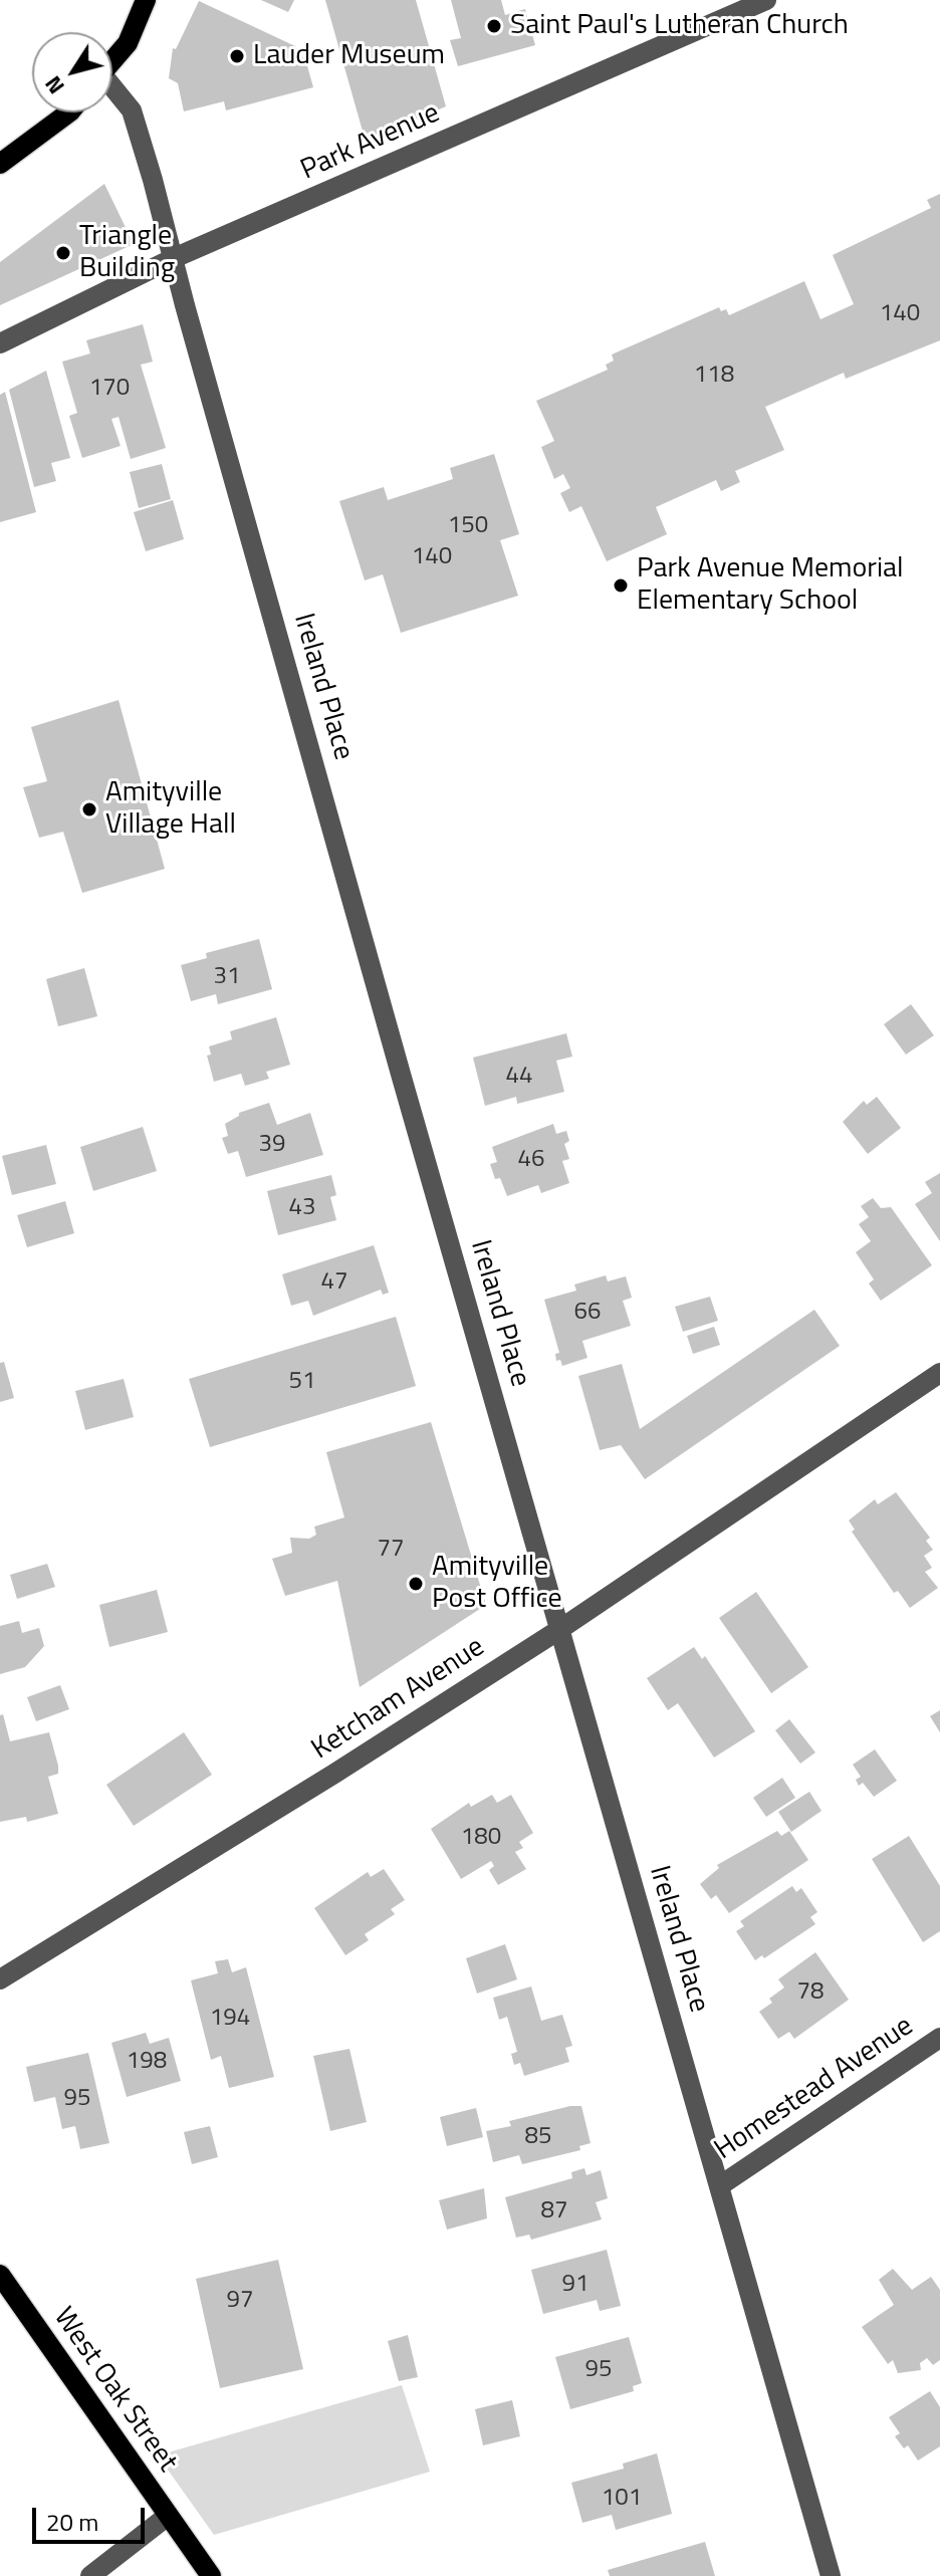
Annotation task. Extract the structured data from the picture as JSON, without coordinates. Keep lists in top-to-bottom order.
{
  "streets": {
    "main road": ["West Oak Street"],
    "street": [
      "Park Avenue",
      "Ireland Place",
      "Ketcham Avenue",
      "Homestead Avenue"
    ]
  },
  "crossings": [
    ["Park Avenue", "Ireland Place"],
    ["Ireland Place", "Ketcham Avenue"],
    ["Ireland Place", "Homestead Avenue"]
  ],
  "places": [
    "Saint Paul's Lutheran Church",
    "Lauder Museum",
    "Triangle Building",
    "Park Avenue Memorial Elementary School",
    "Amityville Village Hall",
    "Amityville Post Office"
  ],
  "house_numbers": [
    "140",
    "118",
    "170",
    "150",
    "140",
    "31",
    "44",
    "39",
    "46",
    "43",
    "47",
    "66",
    "51",
    "77",
    "180",
    "78",
    "194",
    "198",
    "95",
    "85",
    "87",
    "91",
    "97",
    "95",
    "101"
  ],
  "scale_bar": "20 m",
  "north": "bottom left"
}
